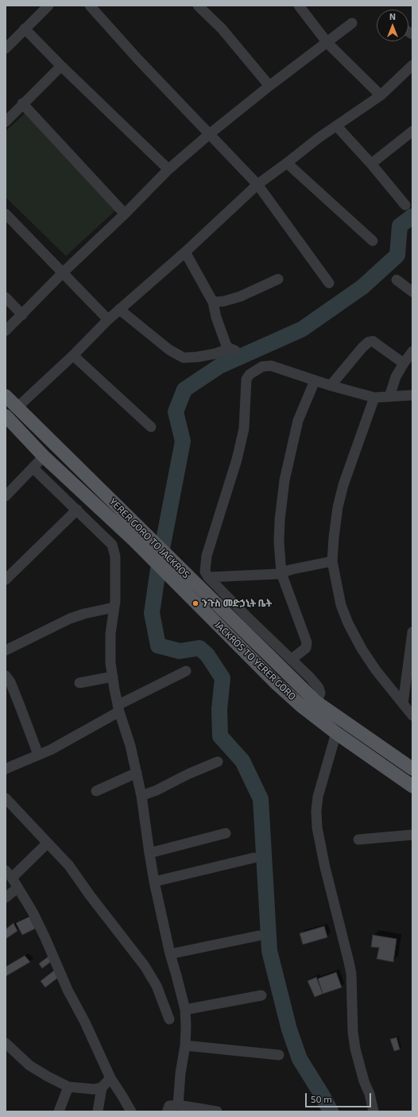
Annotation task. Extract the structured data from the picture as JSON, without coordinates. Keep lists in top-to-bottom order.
{
  "streets": {
    "main road": ["YERER GORO TO JACKROS", "JACKROS TO YERER GORO"]
  },
  "places": ["ንጉስ መድኃኒት ቤት"],
  "scale_bar": "50 m",
  "north": "top"
}
